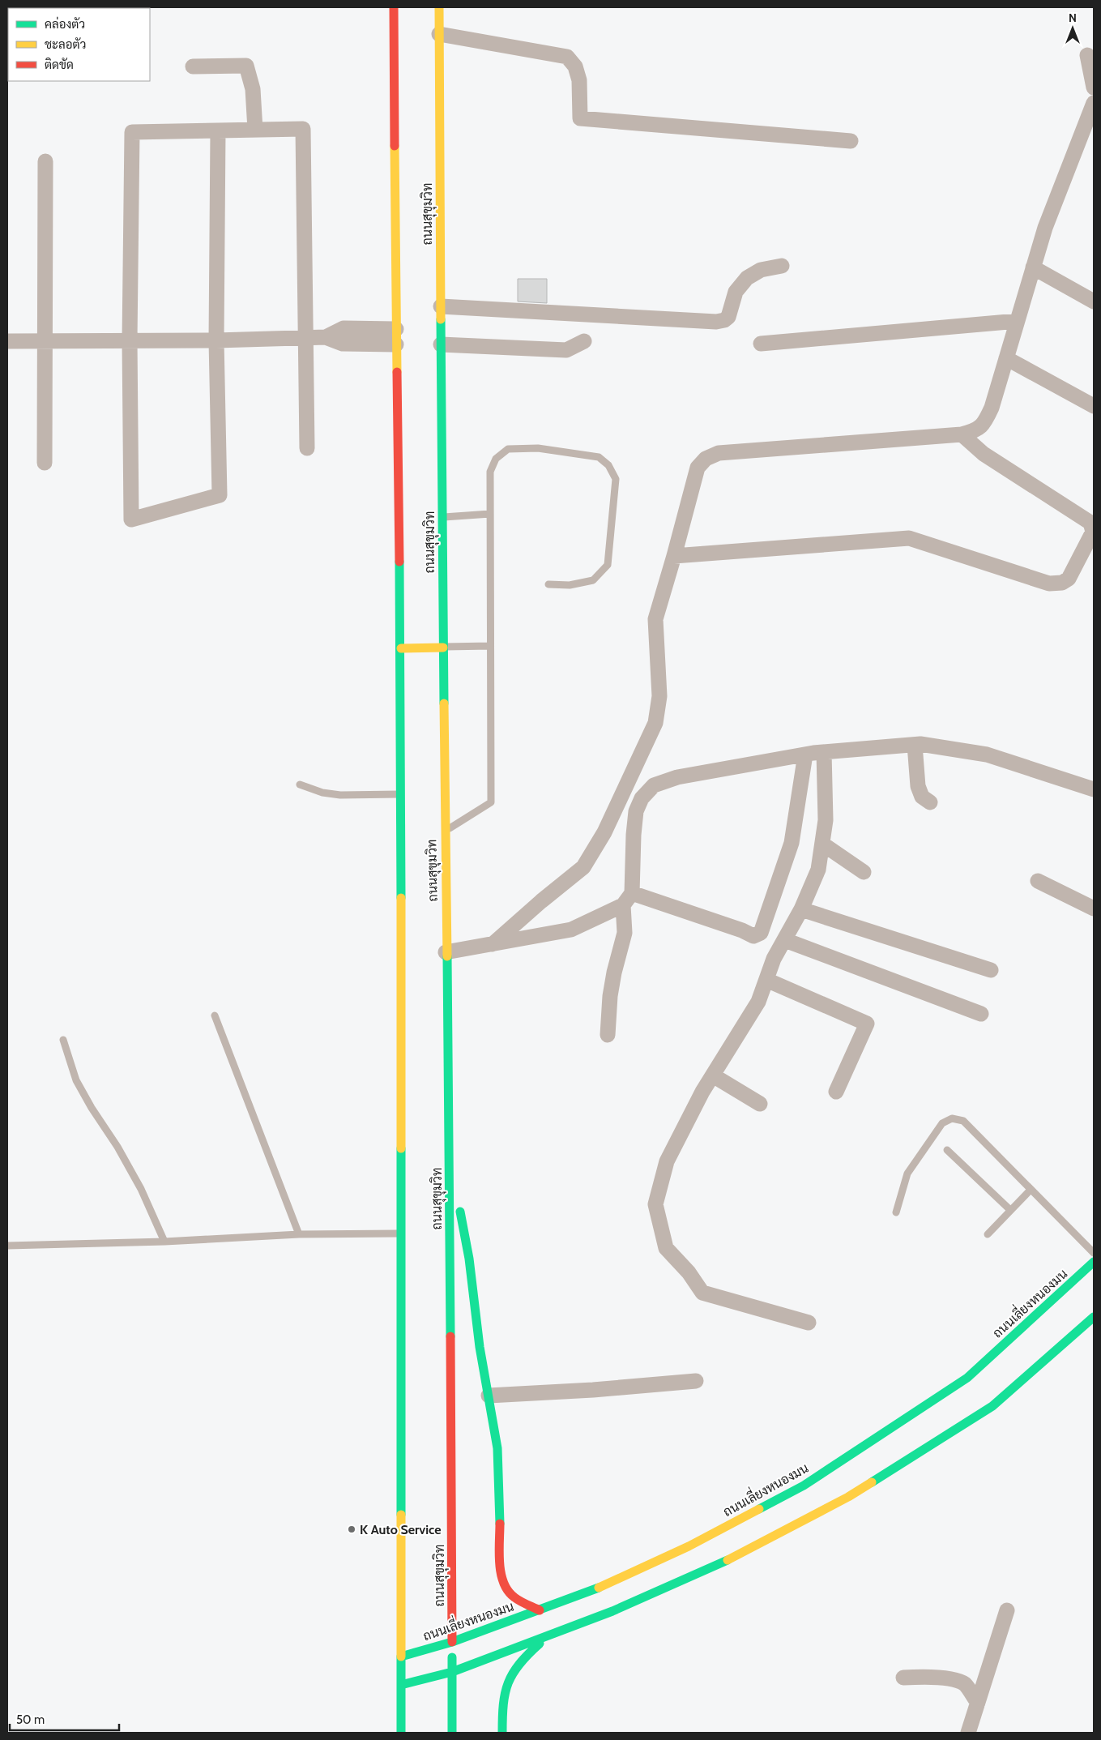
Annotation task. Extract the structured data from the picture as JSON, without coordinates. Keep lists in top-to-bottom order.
{
  "streets": {
    "main road": ["ถนนสุขุมวิท", "ถนนเลี่ยงหนองมน"]
  },
  "crossings": [
    ["ถนนสุขุมวิท", "ถนนเลี่ยงหนองมน"]
  ],
  "places": ["K Auto Service"],
  "legend": ["คล่องตัว", "ชะลอตัว", "ติดขัด"],
  "scale_bar": "50 m",
  "north": "top"
}
